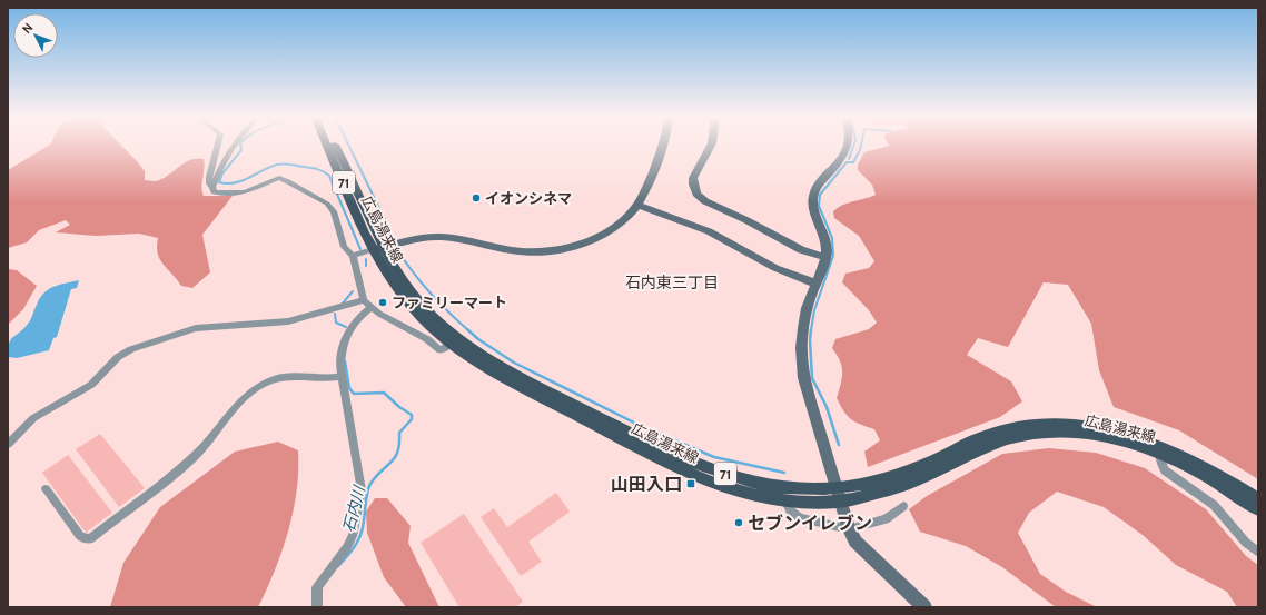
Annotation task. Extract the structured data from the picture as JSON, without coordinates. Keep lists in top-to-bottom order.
{
  "streets": {
    "main road": ["71", "広島湯来線"]
  },
  "districts": ["石内東三丁目"],
  "water": ["石内川"],
  "places": {
    "other": ["イオンシネマ", "ファミリーマート", "セブンイレブン"],
    "transit": ["山田入口"]
  },
  "north": "top left"
}
